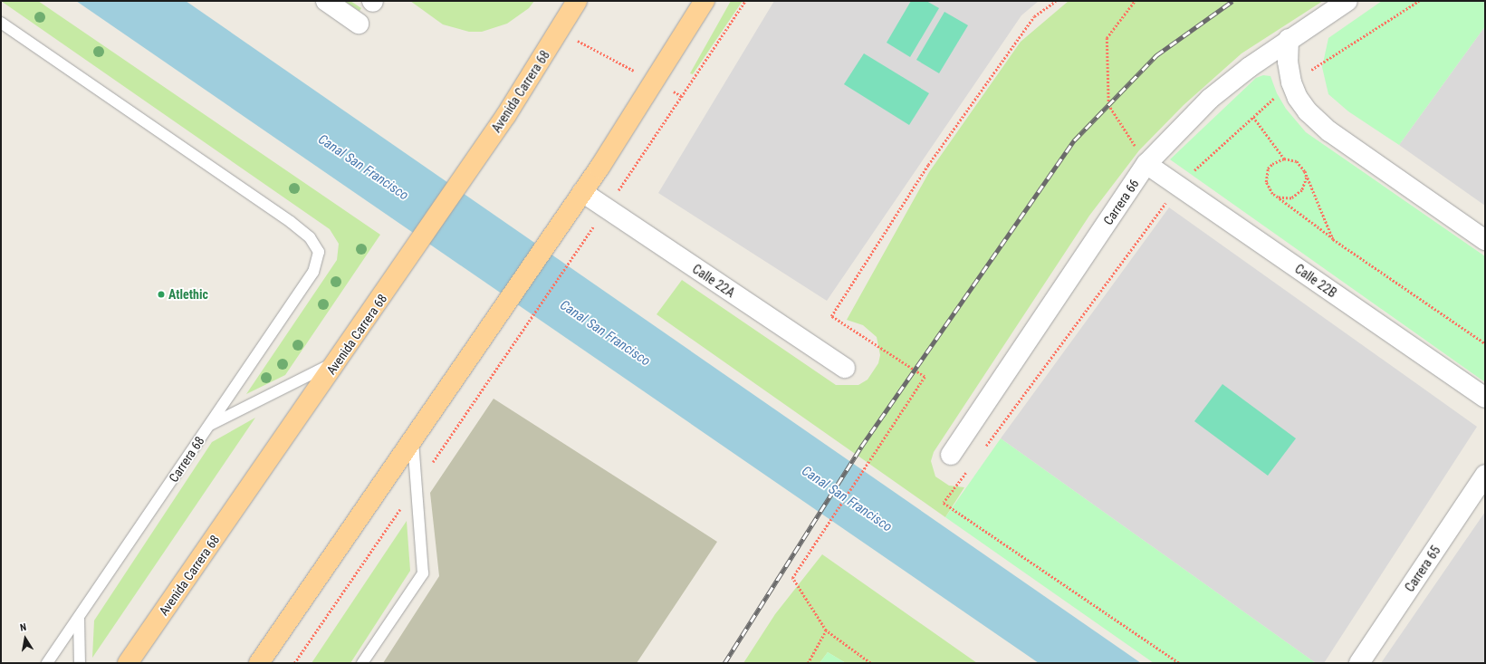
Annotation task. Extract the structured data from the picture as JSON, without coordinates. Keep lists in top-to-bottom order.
{
  "streets": {
    "main road": ["Avenida Carrera 68"],
    "street": [
      "Carrera 66",
      "Calle 22A",
      "Calle 22B",
      "Carrera 65"
    ],
    "lane": ["Carrera 68"]
  },
  "crossings": [
    ["Carrera 66", "Calle 22B"]
  ],
  "water": ["Canal San Francisco"],
  "places": ["Atlethic"],
  "north": "top"
}
